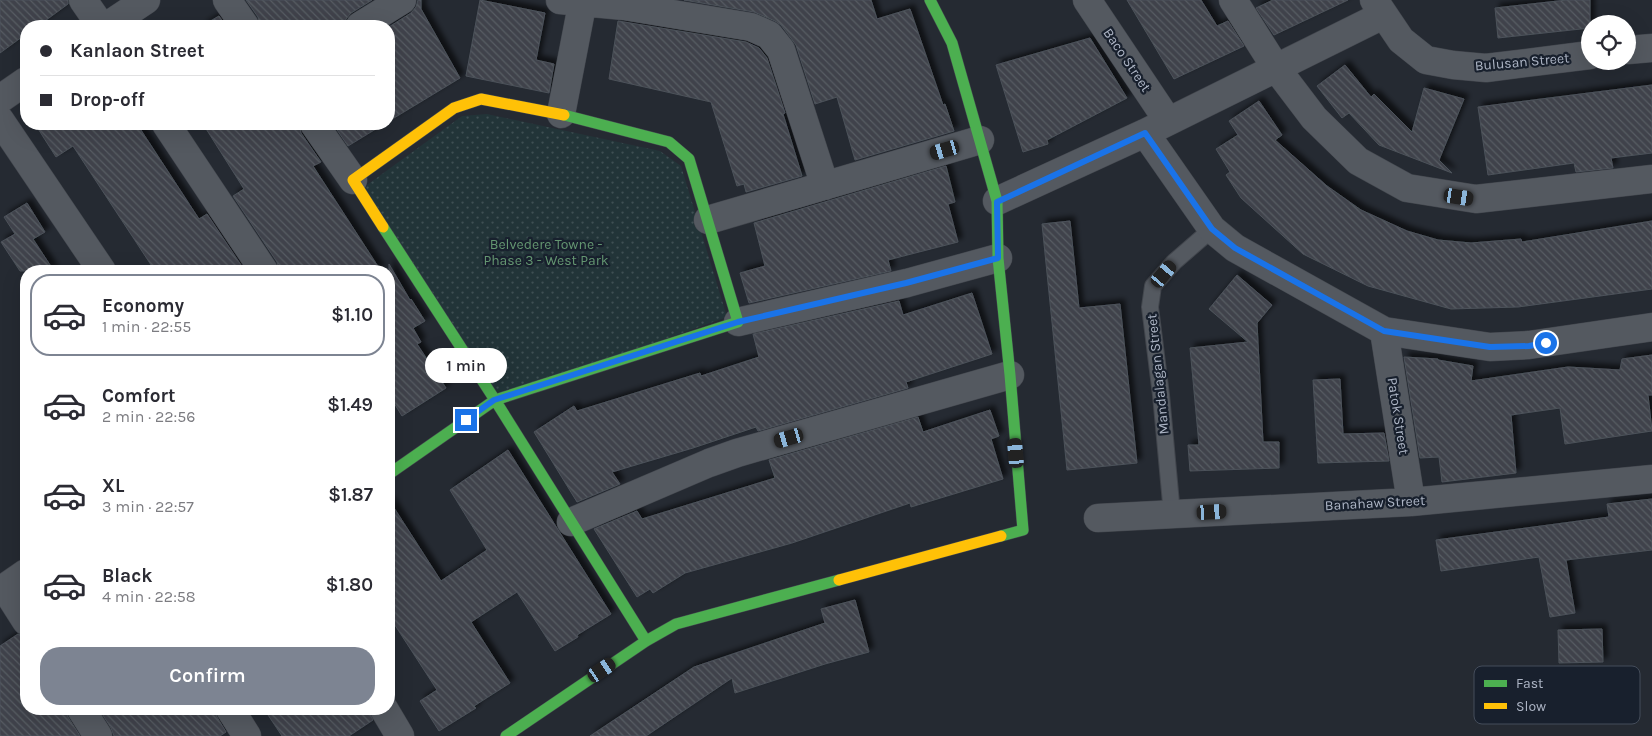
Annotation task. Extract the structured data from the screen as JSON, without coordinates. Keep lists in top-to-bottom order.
{
  "streets": {
    "street": [
      "Baco Street",
      "Bulusan Street",
      "Patok Street",
      "Banahaw Street"
    ],
    "lane": ["Mandalagan Street"]
  },
  "crossings": [
    ["Baco Street", "Mandalagan Street"],
    ["Baco Street", "Patok Street"],
    ["Mandalagan Street", "Banahaw Street"],
    ["Patok Street", "Banahaw Street"]
  ],
  "parks": ["Belvedere Towne - Phase 3 - West Park"],
  "legend": ["Fast", "Slow"],
  "page": {
    "banner": ["Kanlaon Street", "Drop-off"],
    "list": [
      {
        "name": "Economy",
        "note": "1 min · 22:55",
        "value": "$1.10"
      },
      {
        "name": "Comfort",
        "note": "2 min · 22:56",
        "value": "$1.49"
      },
      {
        "name": "XL",
        "note": "3 min · 22:57",
        "value": "$1.87"
      },
      {
        "name": "Black",
        "note": "4 min · 22:58",
        "value": "$1.80"
      }
    ],
    "bubble": "1 min",
    "buttons": "Confirm"
  }
}
